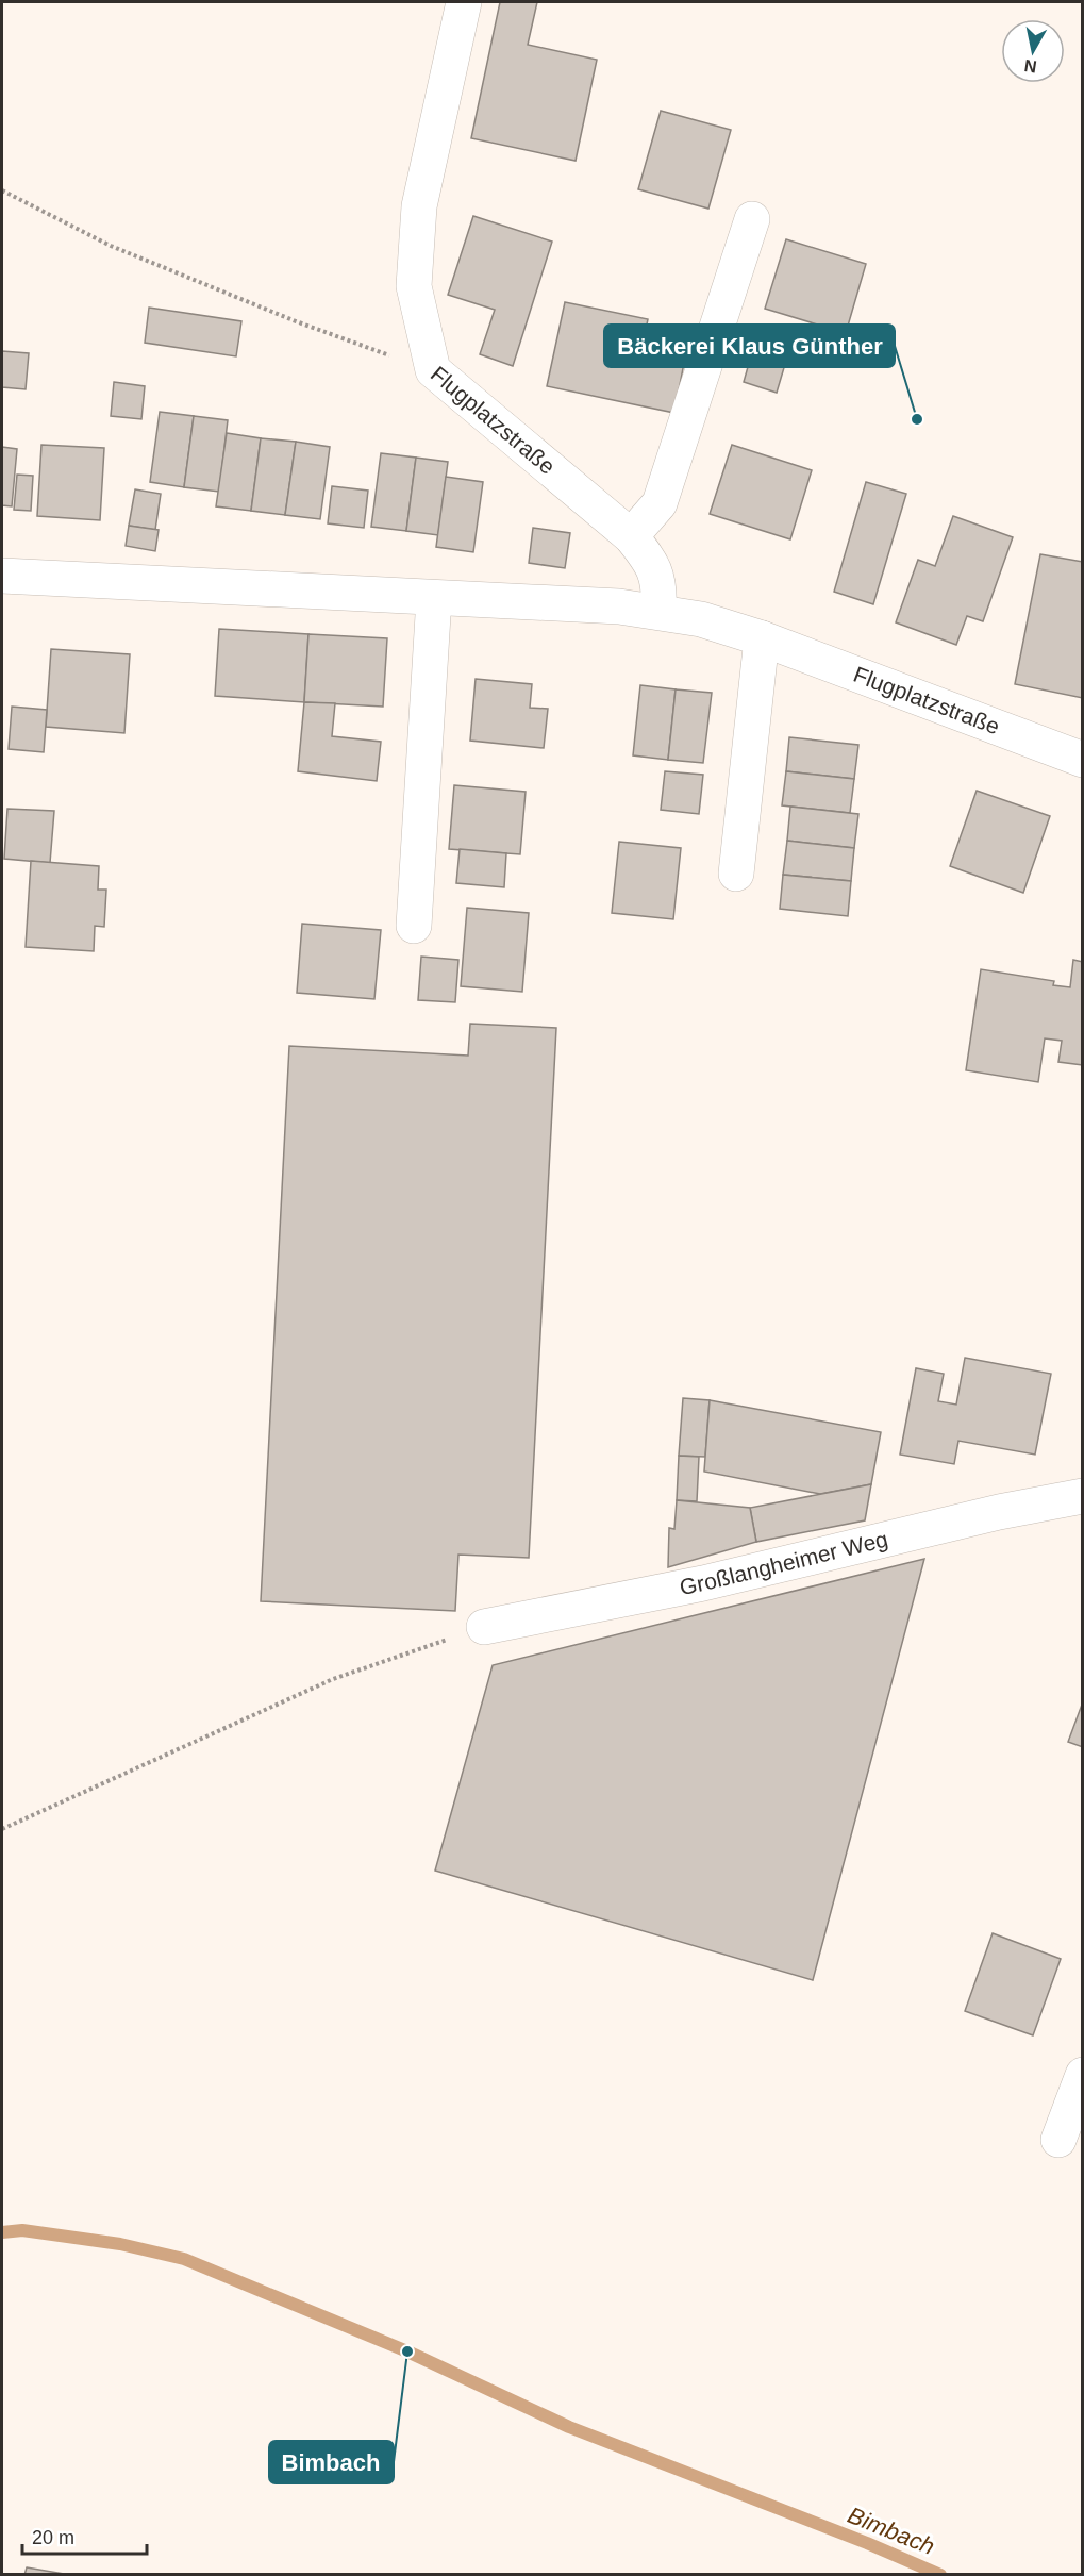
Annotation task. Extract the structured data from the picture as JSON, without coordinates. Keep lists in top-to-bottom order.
{
  "streets": {
    "street": ["Flugplatzstraße", "Großlangheimer Weg"]
  },
  "water": ["Bimbach"],
  "places": ["Bäckerei Klaus Günther", "Bimbach"],
  "scale_bar": "20 m",
  "north": "bottom"
}
